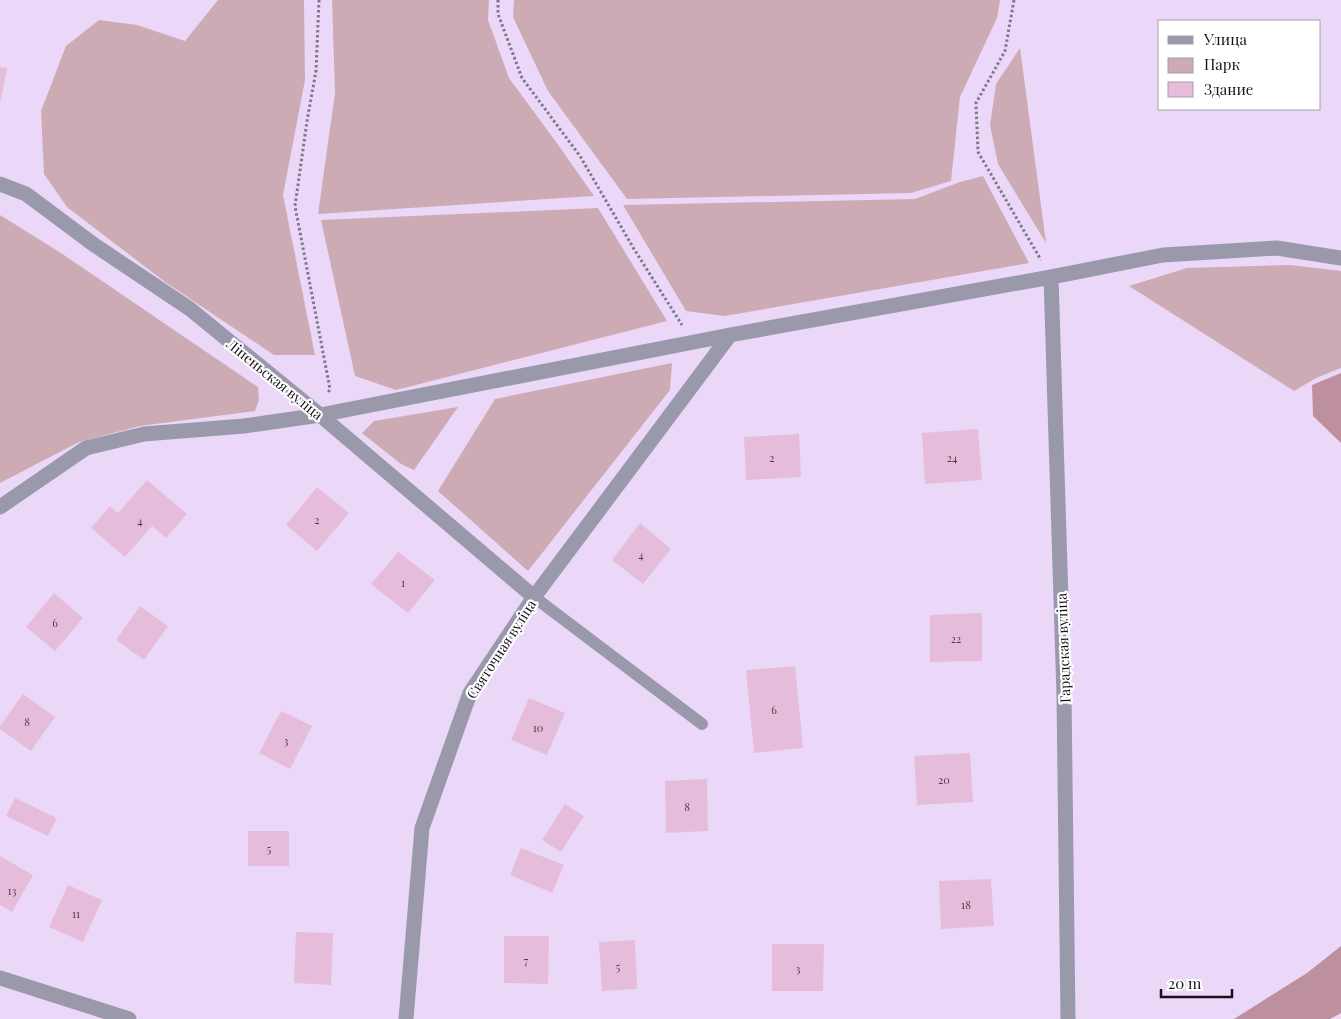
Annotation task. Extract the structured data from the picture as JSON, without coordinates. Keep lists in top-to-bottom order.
{
  "streets": {
    "street": ["Ліпеньская вуліца", "Гарадская вуліца", "Святочная вуліца"]
  },
  "crossings": [
    ["Ліпеньская вуліца", "Святочная вуліца"]
  ],
  "house_numbers": [
    "2",
    "24",
    "2",
    "4",
    "4",
    "1",
    "6",
    "22",
    "6",
    "8",
    "10",
    "3",
    "20",
    "8",
    "5",
    "13",
    "18",
    "11",
    "7",
    "5",
    "3"
  ],
  "legend": ["Улица", "Парк", "Здание"],
  "scale_bar": "20 m"
}
